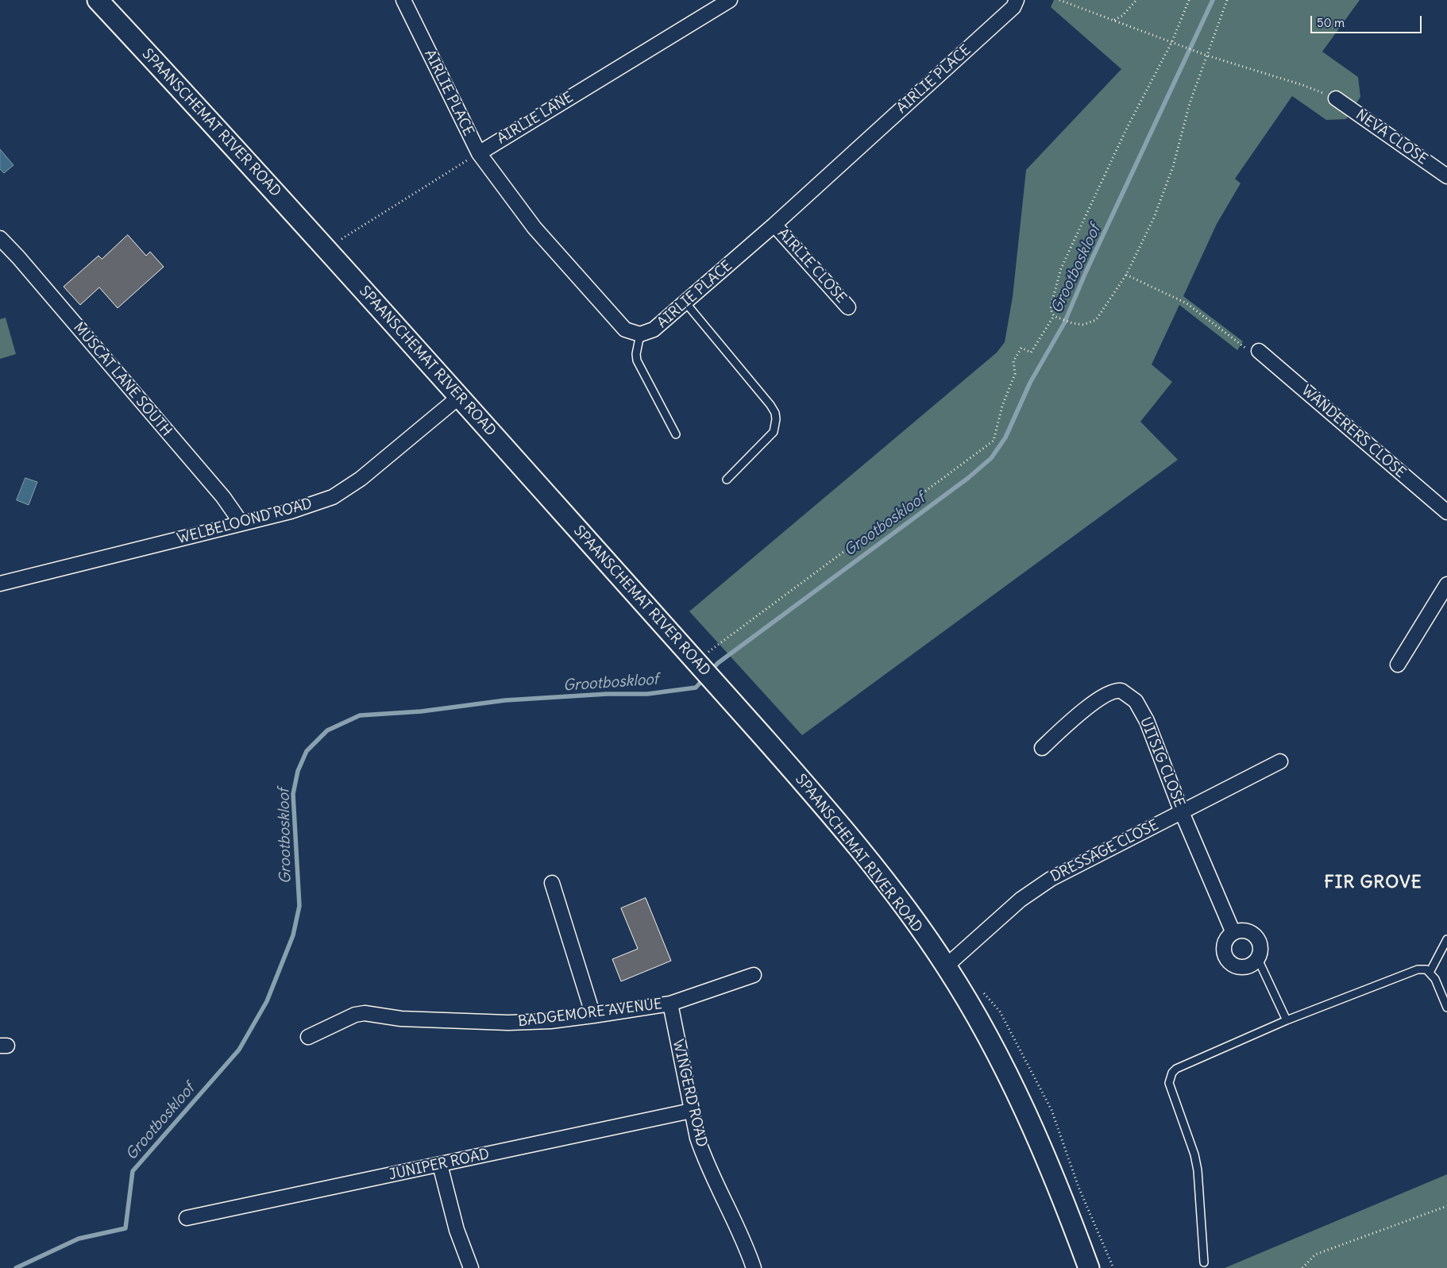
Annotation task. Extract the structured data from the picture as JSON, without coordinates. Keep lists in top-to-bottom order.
{
  "streets": {
    "main road": ["SPAANSCHEMAT RIVER ROAD"],
    "street": [
      "AIRLIE PLACE",
      "AIRLIE LANE",
      "NEVA CLOSE",
      "AIRLIE CLOSE",
      "MUSCAT LANE SOUTH",
      "WANDERERS CLOSE",
      "WELBELOOND ROAD",
      "UITSIG CLOSE",
      "DRESSAGE CLOSE",
      "BADGEMORE AVENUE",
      "WINGERD ROAD",
      "JUNIPER ROAD"
    ]
  },
  "crossings": [
    ["AIRLIE PLACE", "AIRLIE LANE"],
    ["AIRLIE PLACE", "AIRLIE CLOSE"],
    ["SPAANSCHEMAT RIVER ROAD", "WELBELOOND ROAD"],
    ["SPAANSCHEMAT RIVER ROAD", "DRESSAGE CLOSE"],
    ["MUSCAT LANE SOUTH", "WELBELOOND ROAD"],
    ["UITSIG CLOSE", "DRESSAGE CLOSE"],
    ["BADGEMORE AVENUE", "WINGERD ROAD"],
    ["WINGERD ROAD", "JUNIPER ROAD"]
  ],
  "districts": ["FIR GROVE"],
  "water": ["Grootboskloof"],
  "scale_bar": "50 m"
}
